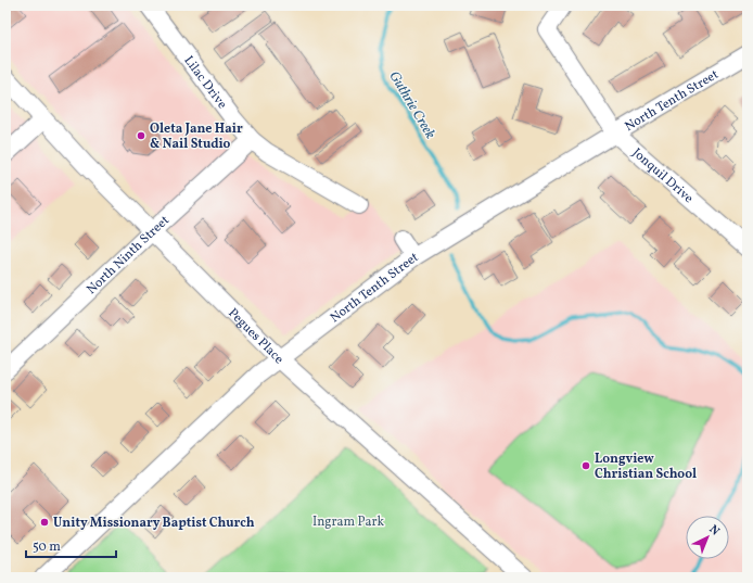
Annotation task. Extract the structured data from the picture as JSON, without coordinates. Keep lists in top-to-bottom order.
{
  "streets": {
    "street": [
      "Lilac Drive",
      "North Tenth Street",
      "Jonquil Drive",
      "North Ninth Street",
      "Pegues Place"
    ]
  },
  "crossings": [
    ["Lilac Drive", "North Ninth Street"],
    ["North Tenth Street", "Jonquil Drive"],
    ["North Tenth Street", "Pegues Place"],
    ["North Ninth Street", "Pegues Place"]
  ],
  "water": ["Guthrie Creek"],
  "parks": ["Ingram Park"],
  "places": ["Oleta Jane Hair & Nail Studio", "Longview Christian School", "Unity Missionary Baptist Church"],
  "scale_bar": "50 m",
  "north": "top right"
}
